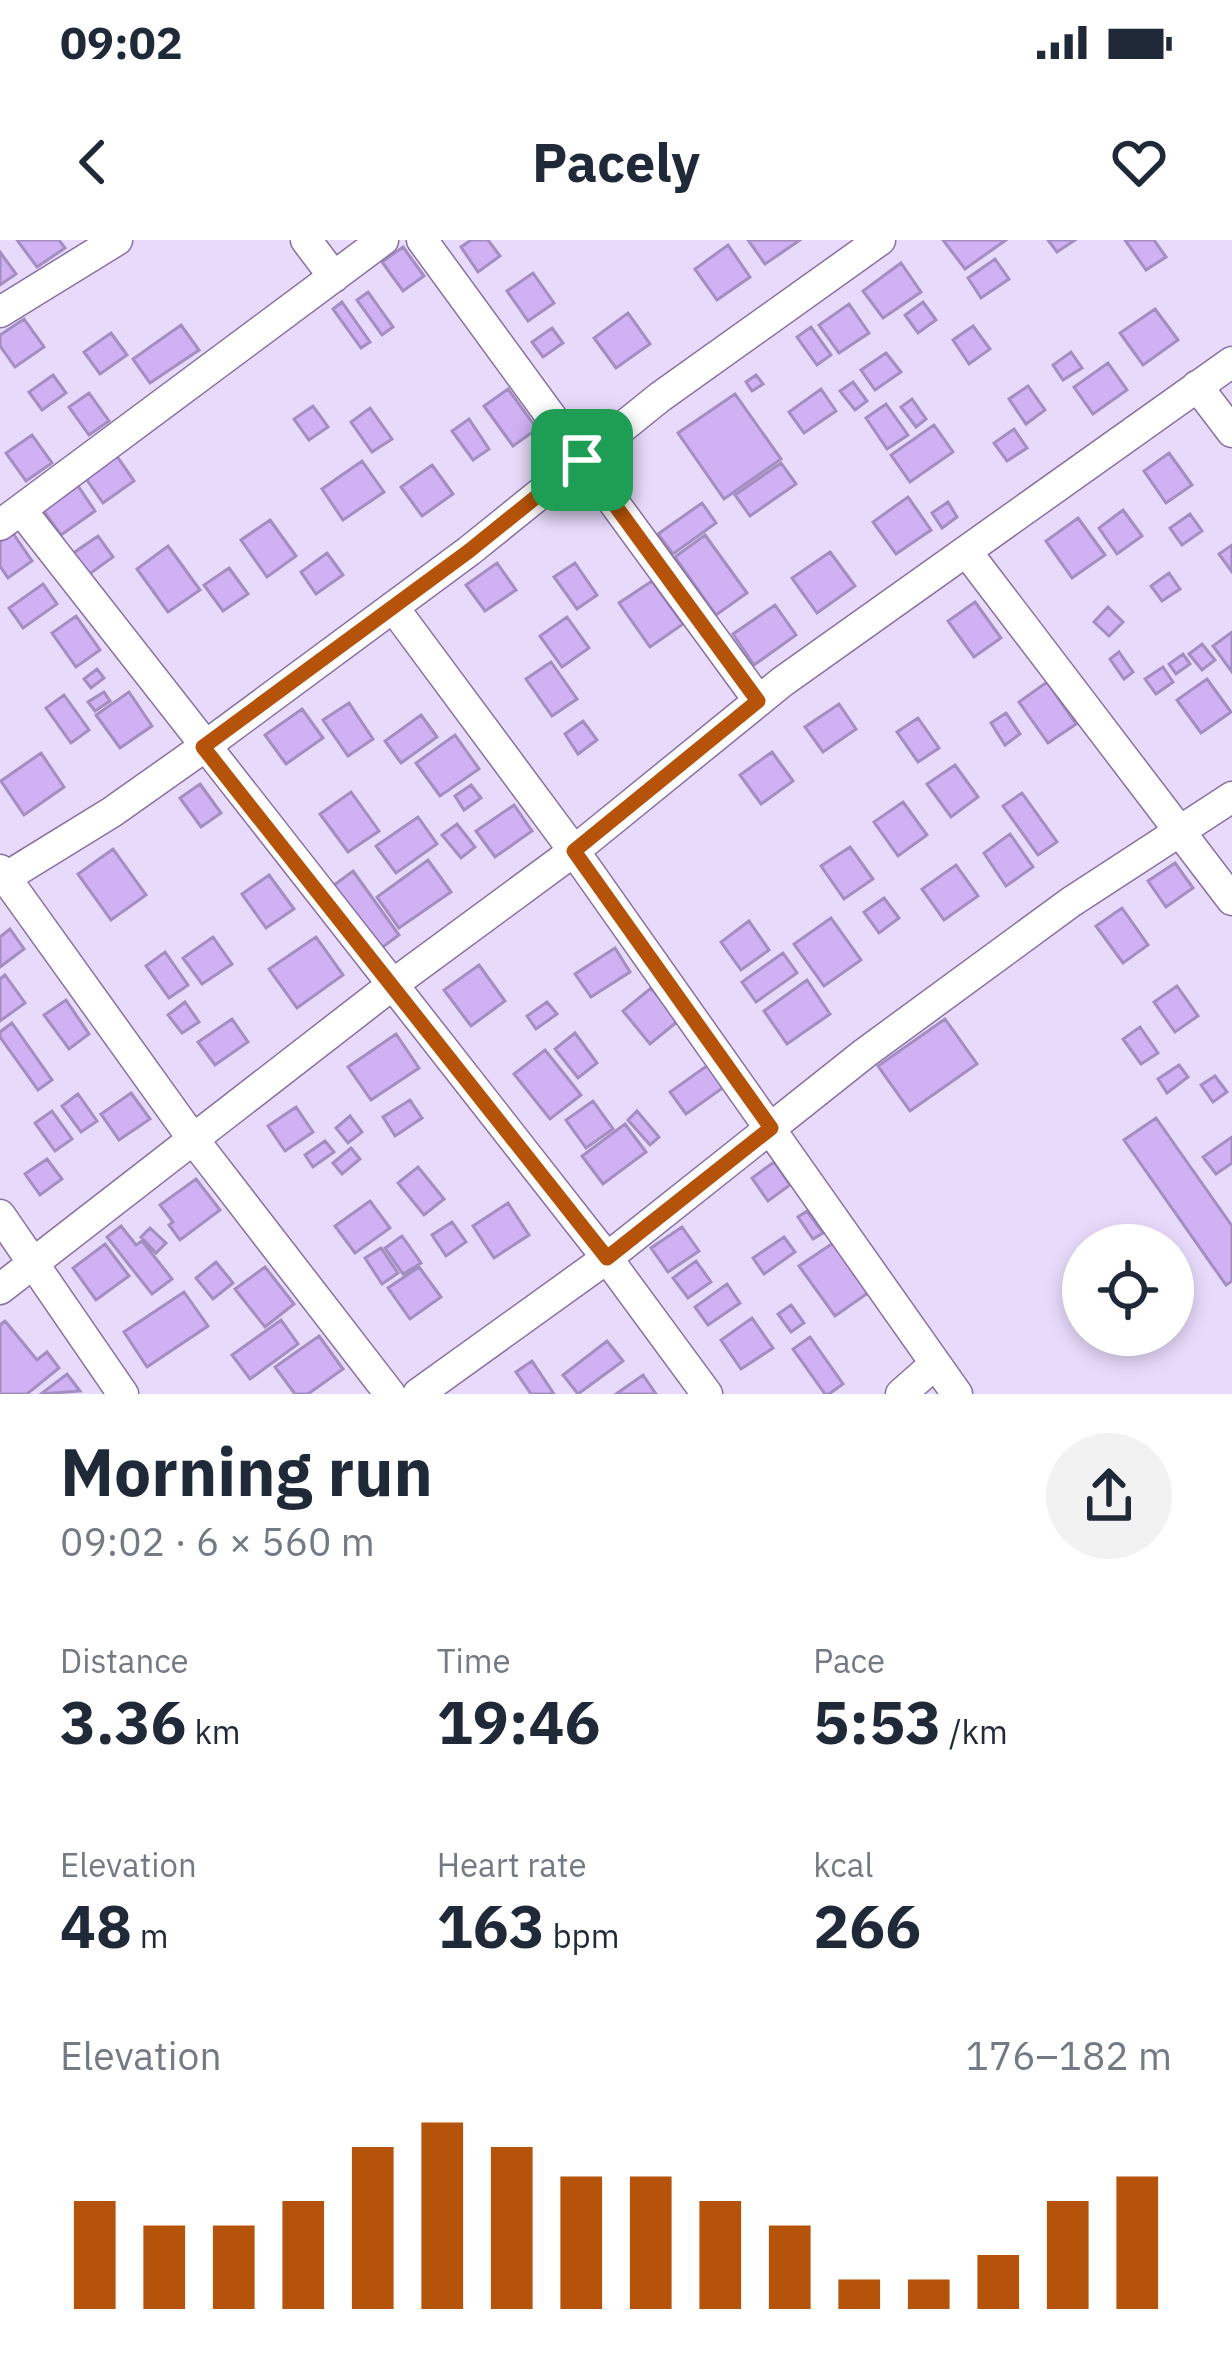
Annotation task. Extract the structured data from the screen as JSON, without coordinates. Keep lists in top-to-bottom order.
{
  "page": {
    "status": "09:02",
    "header": "Pacely",
    "heading": ["Morning run", "09:02 · 6 × 560 m"],
    "stats": [
      ["Distance", "3.36 km"],
      ["Time", "19:46"],
      ["Pace", "5:53 /km"],
      ["Elevation", "48 m"],
      ["Heart rate", "163 bpm"],
      ["kcal", "266"]
    ],
    "chart": ["Elevation", "176–182 m"]
  }
}
